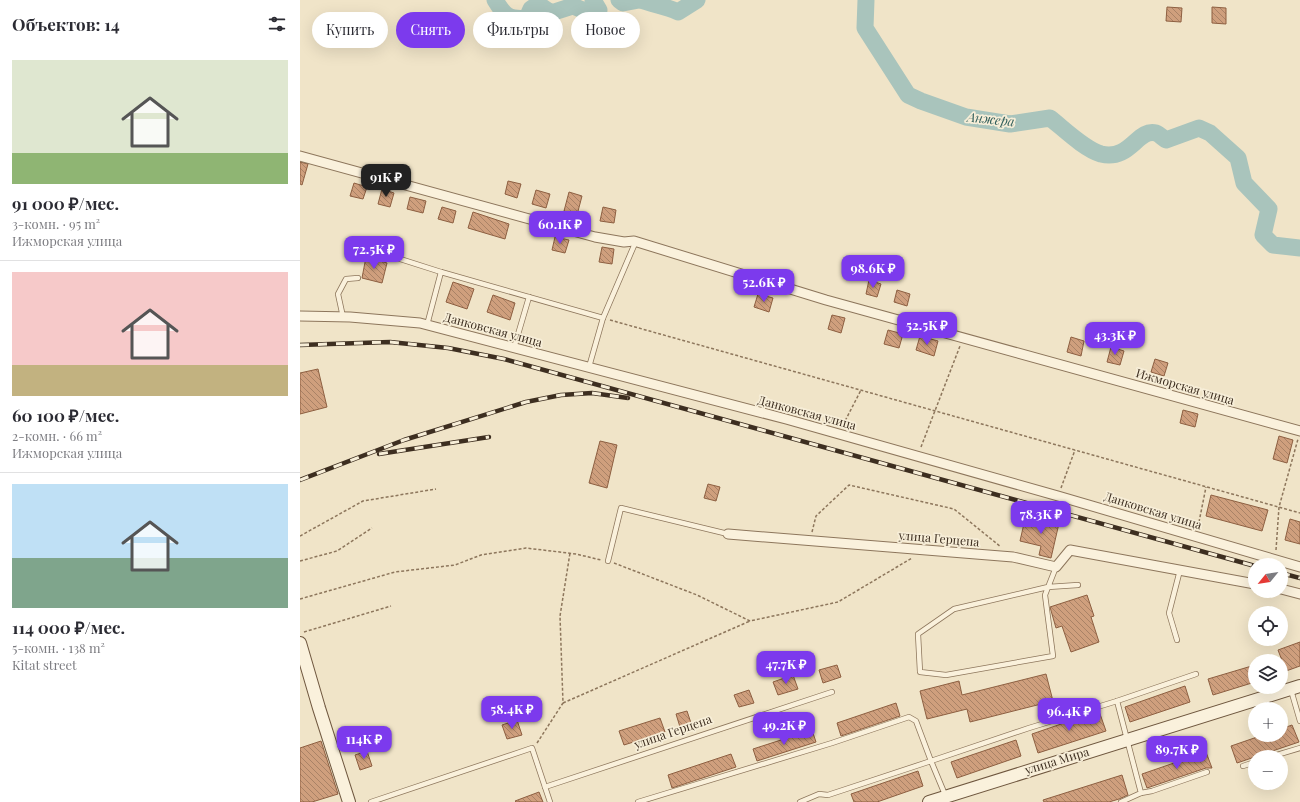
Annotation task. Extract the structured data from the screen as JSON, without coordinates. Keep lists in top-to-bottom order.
{
  "streets": {
    "main road": ["улица Мира"],
    "street": ["Данковская улица", "Ижморская улица", "улица Герцена"]
  },
  "water": ["Анжера"],
  "north": "bottom left",
  "page": {
    "heading": "Объектов: 14",
    "chip": [
      "Купить",
      "Снять",
      "Фильтры",
      "Новое"
    ],
    "list": [
      {
        "name": "91 000 ₽/мес.",
        "note": "3-комн. · 95 m² · Ижморская улица"
      },
      {
        "name": "60 100 ₽/мес.",
        "note": "2-комн. · 66 m² · Ижморская улица"
      },
      {
        "name": "114 000 ₽/мес.",
        "note": "5-комн. · 138 m² · Kitat street"
      }
    ],
    "price": [
      "91K ₽",
      "60.1K ₽",
      "72.5K ₽",
      "98.6K ₽",
      "52.6K ₽",
      "52.5K ₽",
      "43.3K ₽",
      "78.3K ₽",
      "47.7K ₽",
      "58.4K ₽",
      "96.4K ₽",
      "49.2K ₽",
      "114K ₽",
      "89.7K ₽"
    ],
    "map_buttons": ["+", "−"]
  }
}
